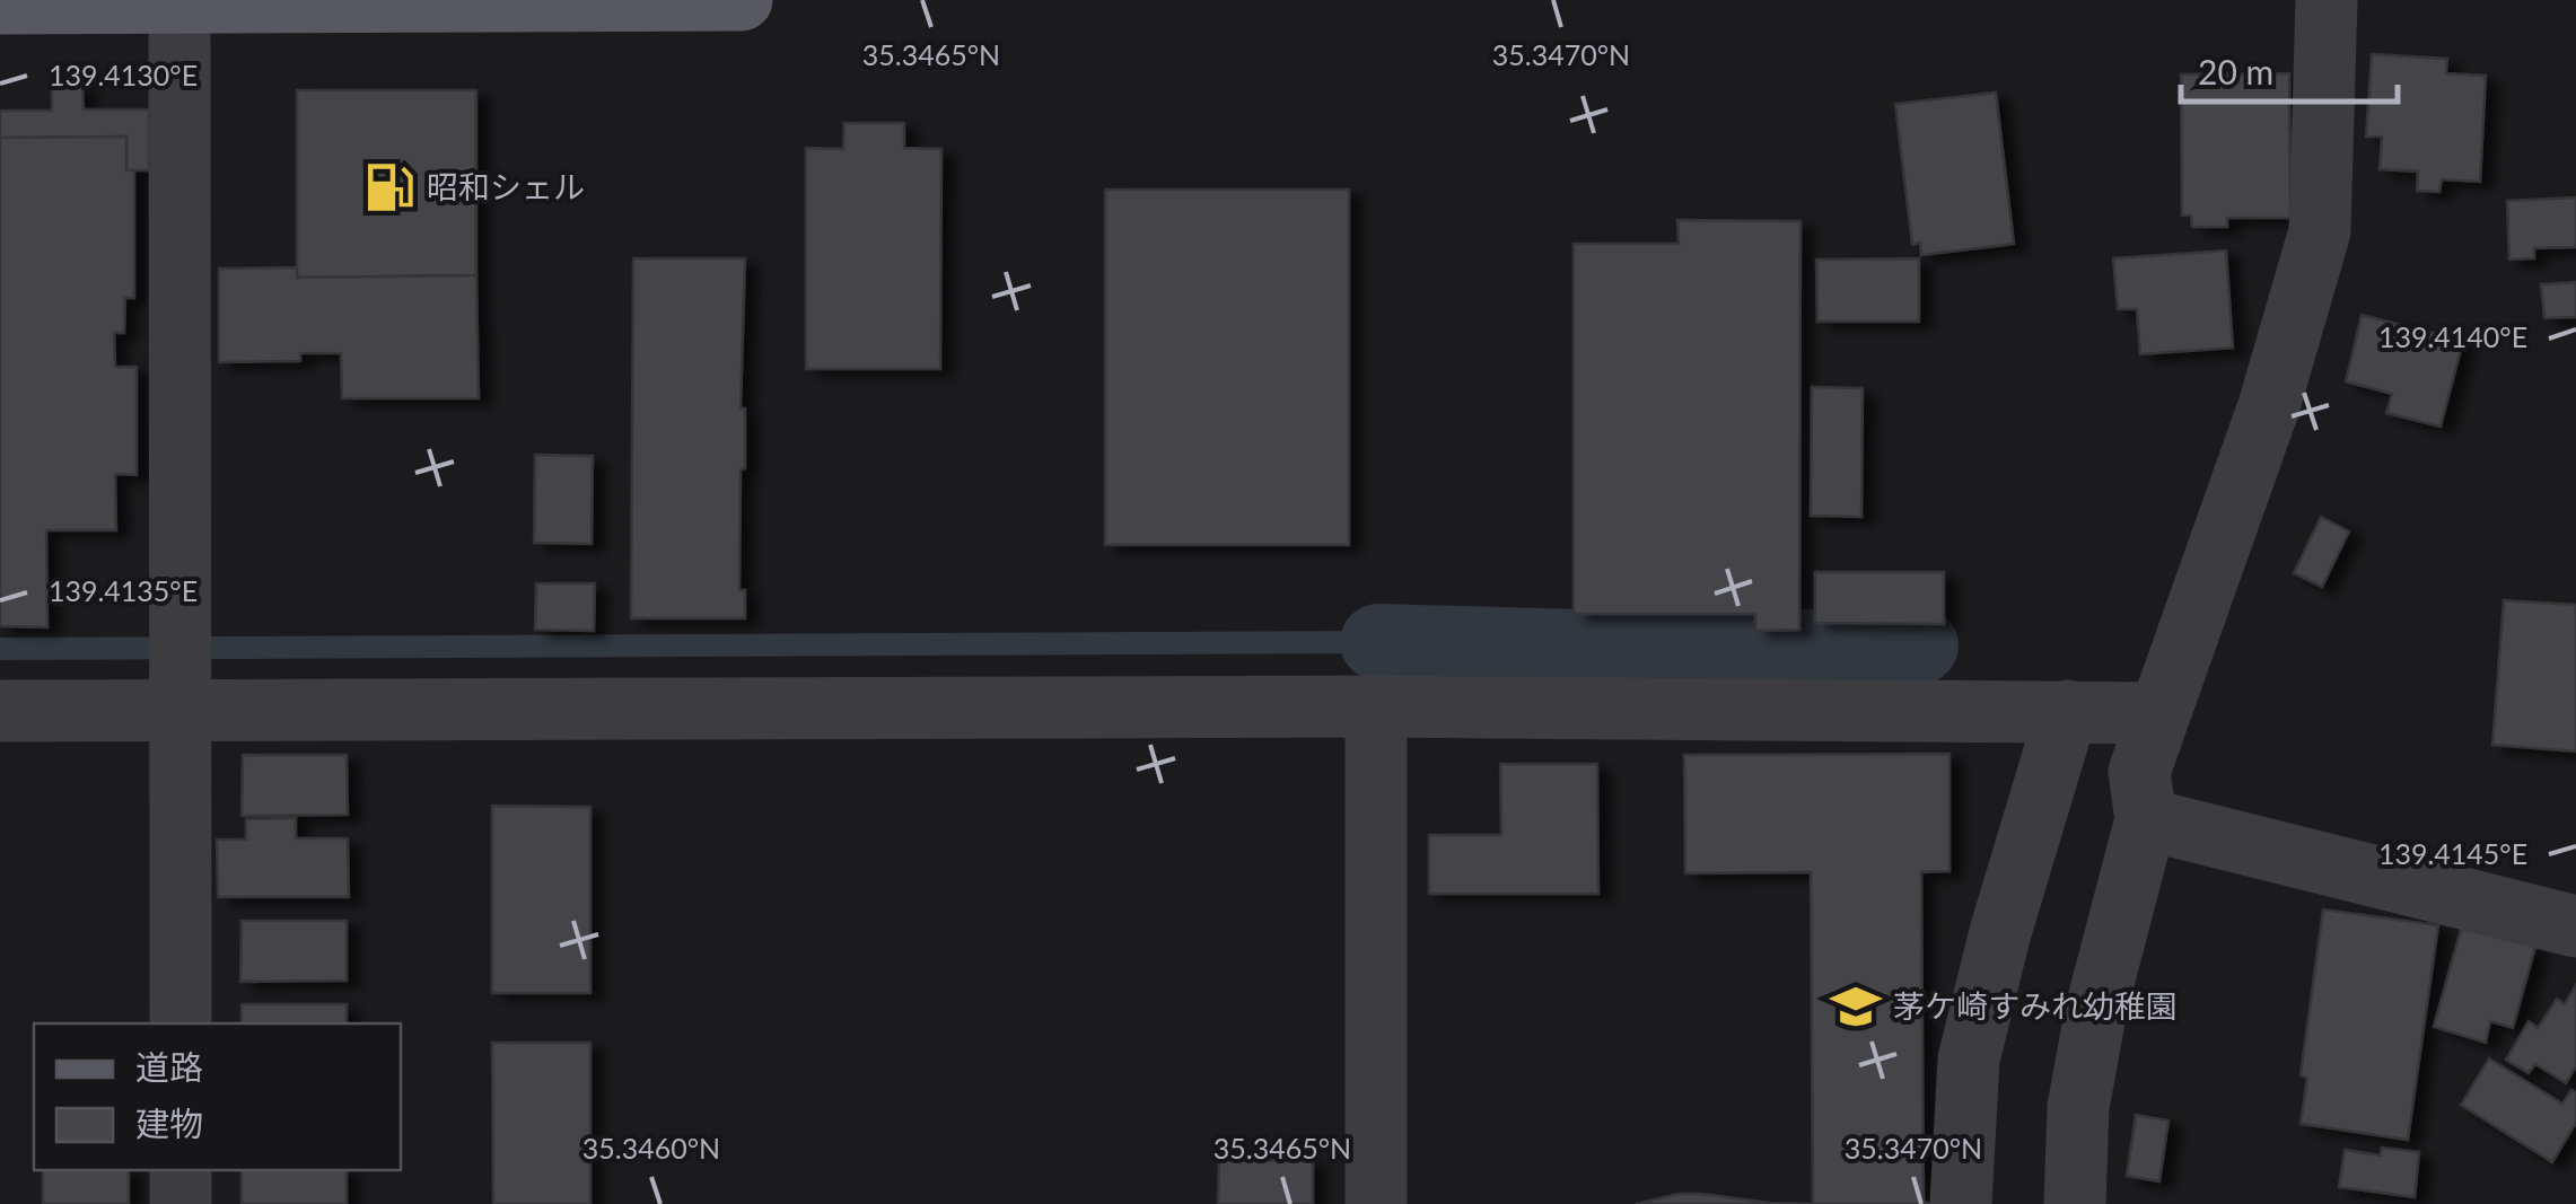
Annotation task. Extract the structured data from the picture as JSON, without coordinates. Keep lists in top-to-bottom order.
{
  "places": {
    "fuel station": ["昭和シェル"],
    "school or university": ["茅ケ崎すみれ幼稚園"]
  },
  "legend": ["道路", "建物"],
  "scale_bar": "20 m",
  "coordinates": [
    "35.3465°N",
    "35.3470°N",
    "139.4130°E",
    "139.4140°E",
    "139.4135°E",
    "139.4145°E",
    "35.3460°N"
  ]
}
